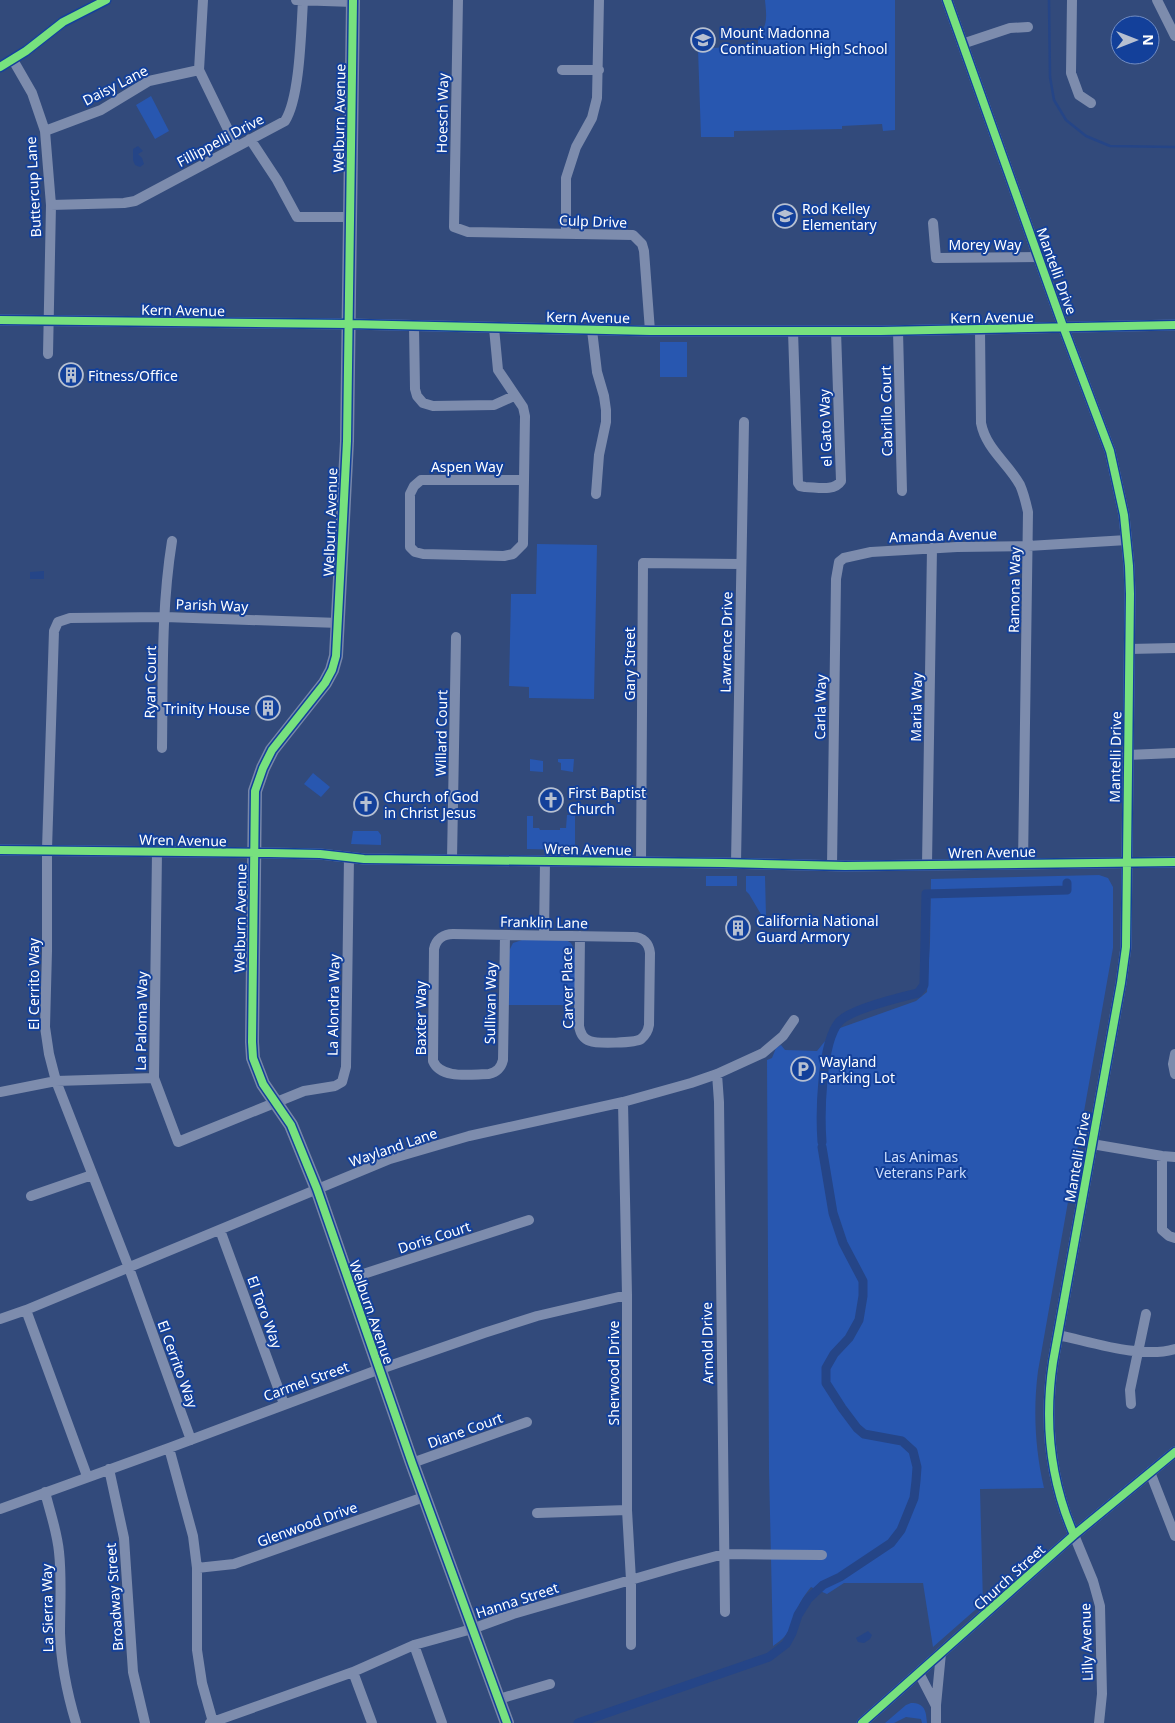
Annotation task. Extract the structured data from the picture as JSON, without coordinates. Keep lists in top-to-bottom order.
{
  "streets": {
    "main road": ["Welburn Avenue"],
    "street": [
      "Daisy Lane",
      "Hoesch Way",
      "Fillippelli Drive",
      "Buttercup Lane",
      "Culp Drive",
      "Morey Way",
      "Mantelli Drive",
      "Kern Avenue",
      "Cabrillo Court",
      "el Gato Way",
      "Aspen Way",
      "Amanda Avenue",
      "Ramona Way",
      "Parish Way",
      "Lawrence Drive",
      "Gary Street",
      "Ryan Court",
      "Carla Way",
      "Maria Way",
      "Willard Court",
      "Wren Avenue",
      "Franklin Lane",
      "El Cerrito Way",
      "Carver Place",
      "Sullivan Way",
      "La Alondra Way",
      "Baxter Way",
      "La Paloma Way",
      "Wayland Lane",
      "Doris Court",
      "El Toro Way",
      "Arnold Drive",
      "Sherwood Drive",
      "Carmel Street",
      "Diane Court",
      "Glenwood Drive",
      "Church Street",
      "Broadway Street",
      "Hanna Street",
      "La Sierra Way",
      "Lilly Avenue"
    ]
  },
  "crossings": [
    ["Daisy Lane", "Buttercup Lane"],
    ["Hoesch Way", "Culp Drive"],
    ["Welburn Avenue", "Kern Avenue"],
    ["Welburn Avenue", "Parish Way"],
    ["Welburn Avenue", "Wren Avenue"],
    ["Welburn Avenue", "La Alondra Way"],
    ["Welburn Avenue", "La Paloma Way"],
    ["Welburn Avenue", "Wayland Lane"],
    ["Welburn Avenue", "Doris Court"],
    ["Welburn Avenue", "Carmel Street"],
    ["Welburn Avenue", "Diane Court"],
    ["Welburn Avenue", "Glenwood Drive"],
    ["Welburn Avenue", "Hanna Street"],
    ["Fillippelli Drive", "Buttercup Lane"],
    ["Buttercup Lane", "Kern Avenue"],
    ["Culp Drive", "Kern Avenue"],
    ["Morey Way", "Mantelli Drive"],
    ["Mantelli Drive", "Kern Avenue"],
    ["Mantelli Drive", "Amanda Avenue"],
    ["Mantelli Drive", "Wren Avenue"],
    ["Mantelli Drive", "Church Street"],
    ["Mantelli Drive", "Lilly Avenue"],
    ["Kern Avenue", "Cabrillo Court"],
    ["Kern Avenue", "el Gato Way"],
    ["Kern Avenue", "Ramona Way"],
    ["Amanda Avenue", "Ramona Way"],
    ["Amanda Avenue", "Carla Way"],
    ["Amanda Avenue", "Maria Way"],
    ["Ramona Way", "Wren Avenue"],
    ["Parish Way", "Ryan Court"],
    ["Parish Way", "El Cerrito Way"],
    ["Lawrence Drive", "Gary Street"],
    ["Lawrence Drive", "Wren Avenue"],
    ["Gary Street", "Wren Avenue"],
    ["Carla Way", "Wren Avenue"],
    ["Maria Way", "Wren Avenue"],
    ["Willard Court", "Wren Avenue"],
    ["Wren Avenue", "El Cerrito Way"],
    ["Wren Avenue", "La Alondra Way"],
    ["Wren Avenue", "La Paloma Way"],
    ["Franklin Lane", "Carver Place"],
    ["Franklin Lane", "Sullivan Way"],
    ["Franklin Lane", "Baxter Way"],
    ["El Cerrito Way", "Wayland Lane"],
    ["El Cerrito Way", "Carmel Street"],
    ["Sullivan Way", "Baxter Way"],
    ["La Alondra Way", "La Paloma Way"],
    ["Wayland Lane", "El Toro Way"],
    ["Wayland Lane", "Arnold Drive"],
    ["Wayland Lane", "Sherwood Drive"],
    ["El Toro Way", "Carmel Street"],
    ["Arnold Drive", "Hanna Street"],
    ["Sherwood Drive", "Carmel Street"],
    ["Sherwood Drive", "Hanna Street"],
    ["Carmel Street", "Broadway Street"],
    ["Carmel Street", "La Sierra Way"],
    ["Church Street", "Lilly Avenue"]
  ],
  "parks": ["Las Animas Veterans Park"],
  "places": {
    "school or university": ["Mount Madonna Continuation High School", "Rod Kelley Elementary"],
    "building": ["Fitness/Office", "Trinity House", "California National Guard Armory"],
    "church": ["First Baptist Church", "Church of God in Christ Jesus"],
    "parking": ["Wayland Parking Lot"]
  },
  "north": "right"
}
